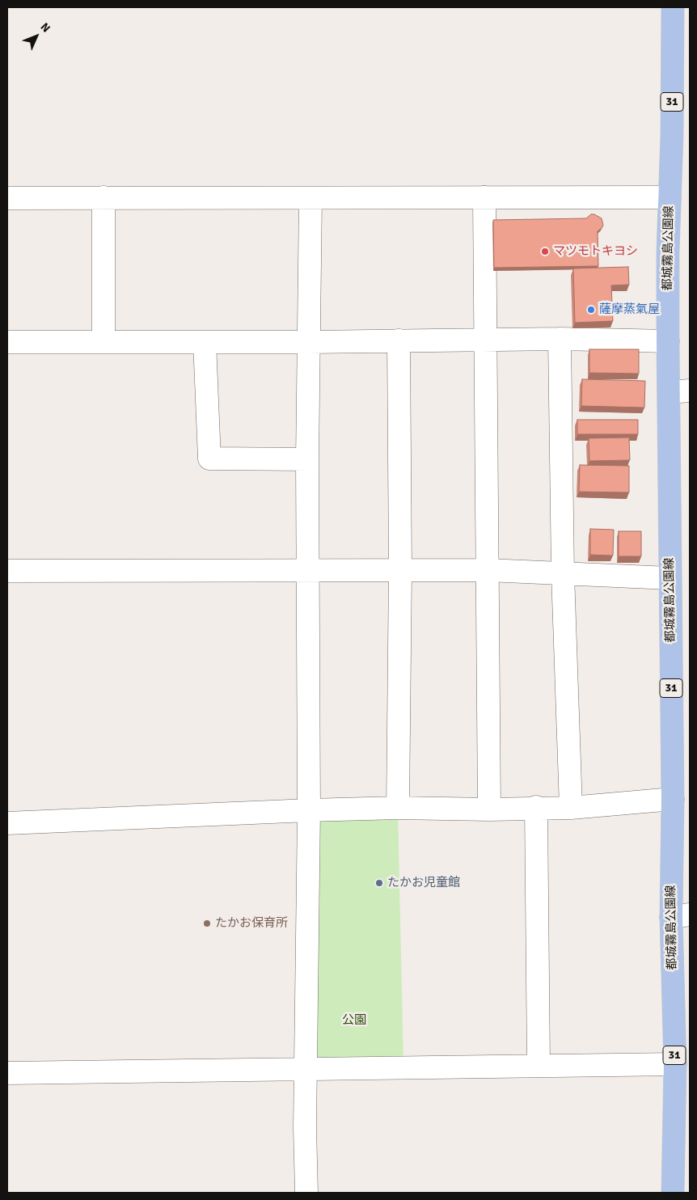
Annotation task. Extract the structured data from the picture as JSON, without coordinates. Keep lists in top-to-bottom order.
{
  "streets": {
    "main road": ["31", "都城霧島公園線"]
  },
  "parks": ["公園"],
  "places": [
    "マツモトキヨシ",
    "薩摩蒸氣屋",
    "たかお児童館",
    "たかお保育所"
  ],
  "north": "top right"
}
